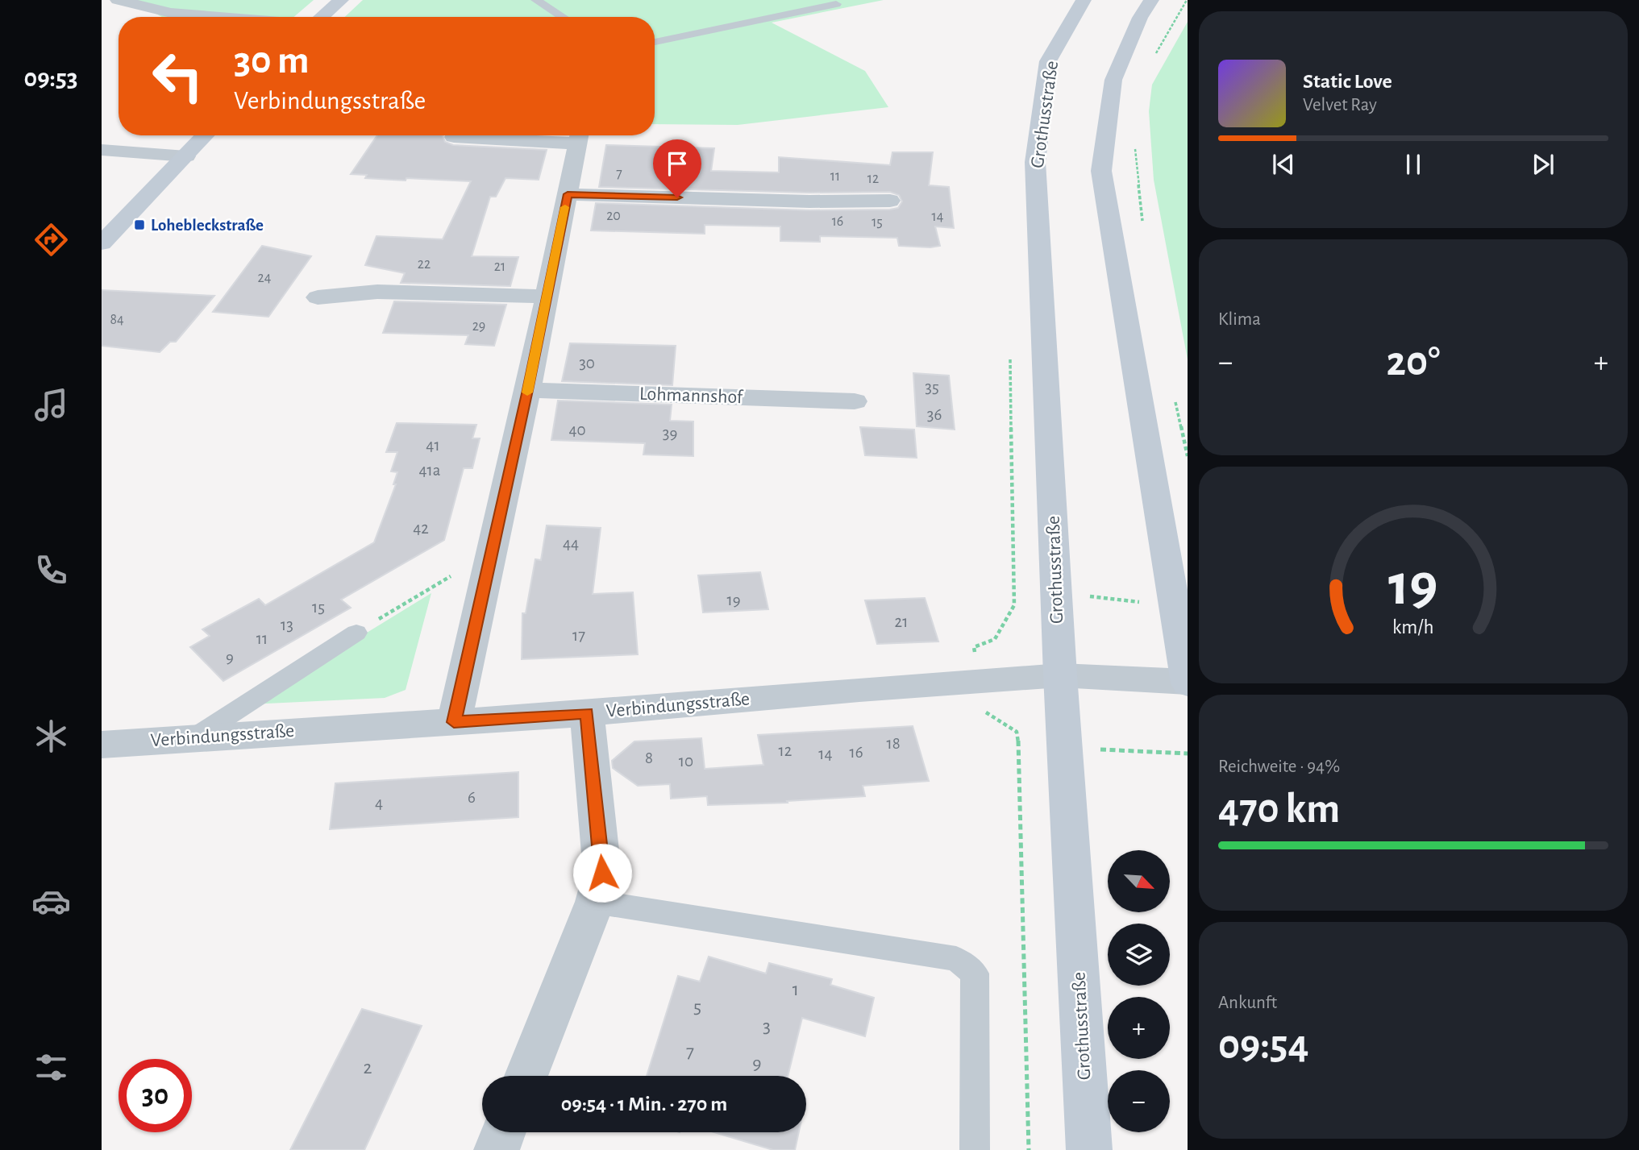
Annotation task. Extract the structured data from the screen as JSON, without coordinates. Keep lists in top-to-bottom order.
{
  "streets": {
    "main road": ["Grothusstraße"],
    "street": ["Lohmannshof", "Verbindungsstraße"]
  },
  "crossings": [
    ["Grothusstraße", "Verbindungsstraße"]
  ],
  "places": {
    "transit": ["Lohebleckstraße"]
  },
  "house_numbers": [
    "7",
    "11",
    "12",
    "20",
    "14",
    "16",
    "15",
    "22",
    "21",
    "24",
    "84",
    "29",
    "30",
    "35",
    "36",
    "40",
    "39",
    "41",
    "41a",
    "42",
    "44",
    "19",
    "15",
    "21",
    "13",
    "17",
    "11",
    "9",
    "18",
    "12",
    "16",
    "14",
    "8",
    "10",
    "6",
    "4",
    "1",
    "5",
    "3",
    "7",
    "9",
    "2"
  ],
  "north": "bottom right",
  "page": {
    "tabs": "09:53",
    "turn": ["30 m", "Verbindungsstraße"],
    "song": ["Static Love", "Velvet Ray"],
    "tile": [
      "Klima",
      ["Reichweite · 94%", "470 km"],
      ["Ankunft", "09:54"]
    ],
    "heat": ["−", "20°", "+"],
    "map_buttons": ["+", "−"],
    "limit": "30",
    "trip": "09:54 · 1 Min. · 270 m",
    "gauge": ["19", "km/h"]
  }
}
